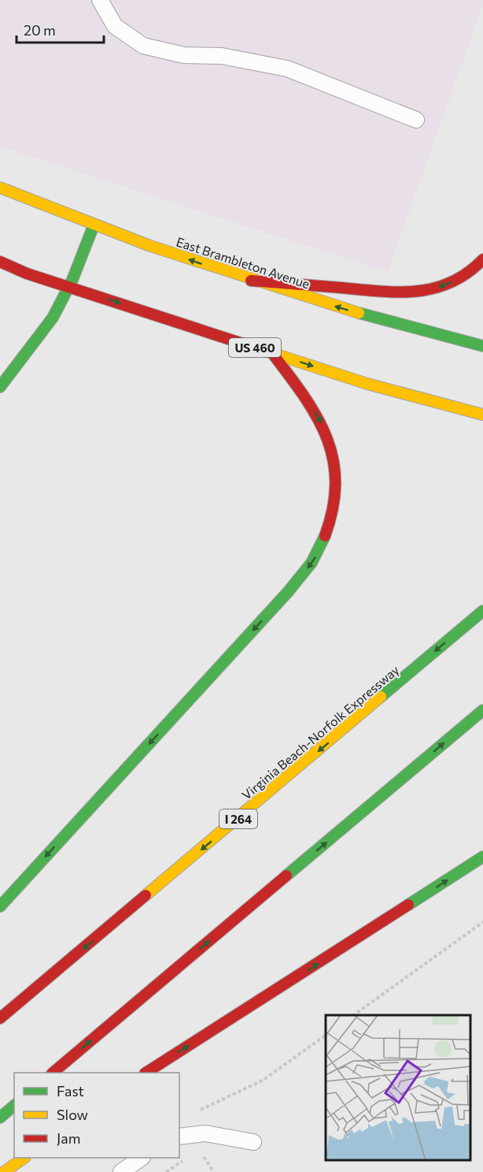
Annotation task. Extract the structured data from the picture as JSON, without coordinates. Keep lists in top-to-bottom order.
{
  "streets": {
    "main road": [
      "East Brambleton Avenue",
      "US 460",
      "Virginia Beach-Norfolk Expressway",
      "I 264"
    ]
  },
  "legend": ["Fast", "Slow", "Jam"],
  "scale_bar": "20 m"
}
